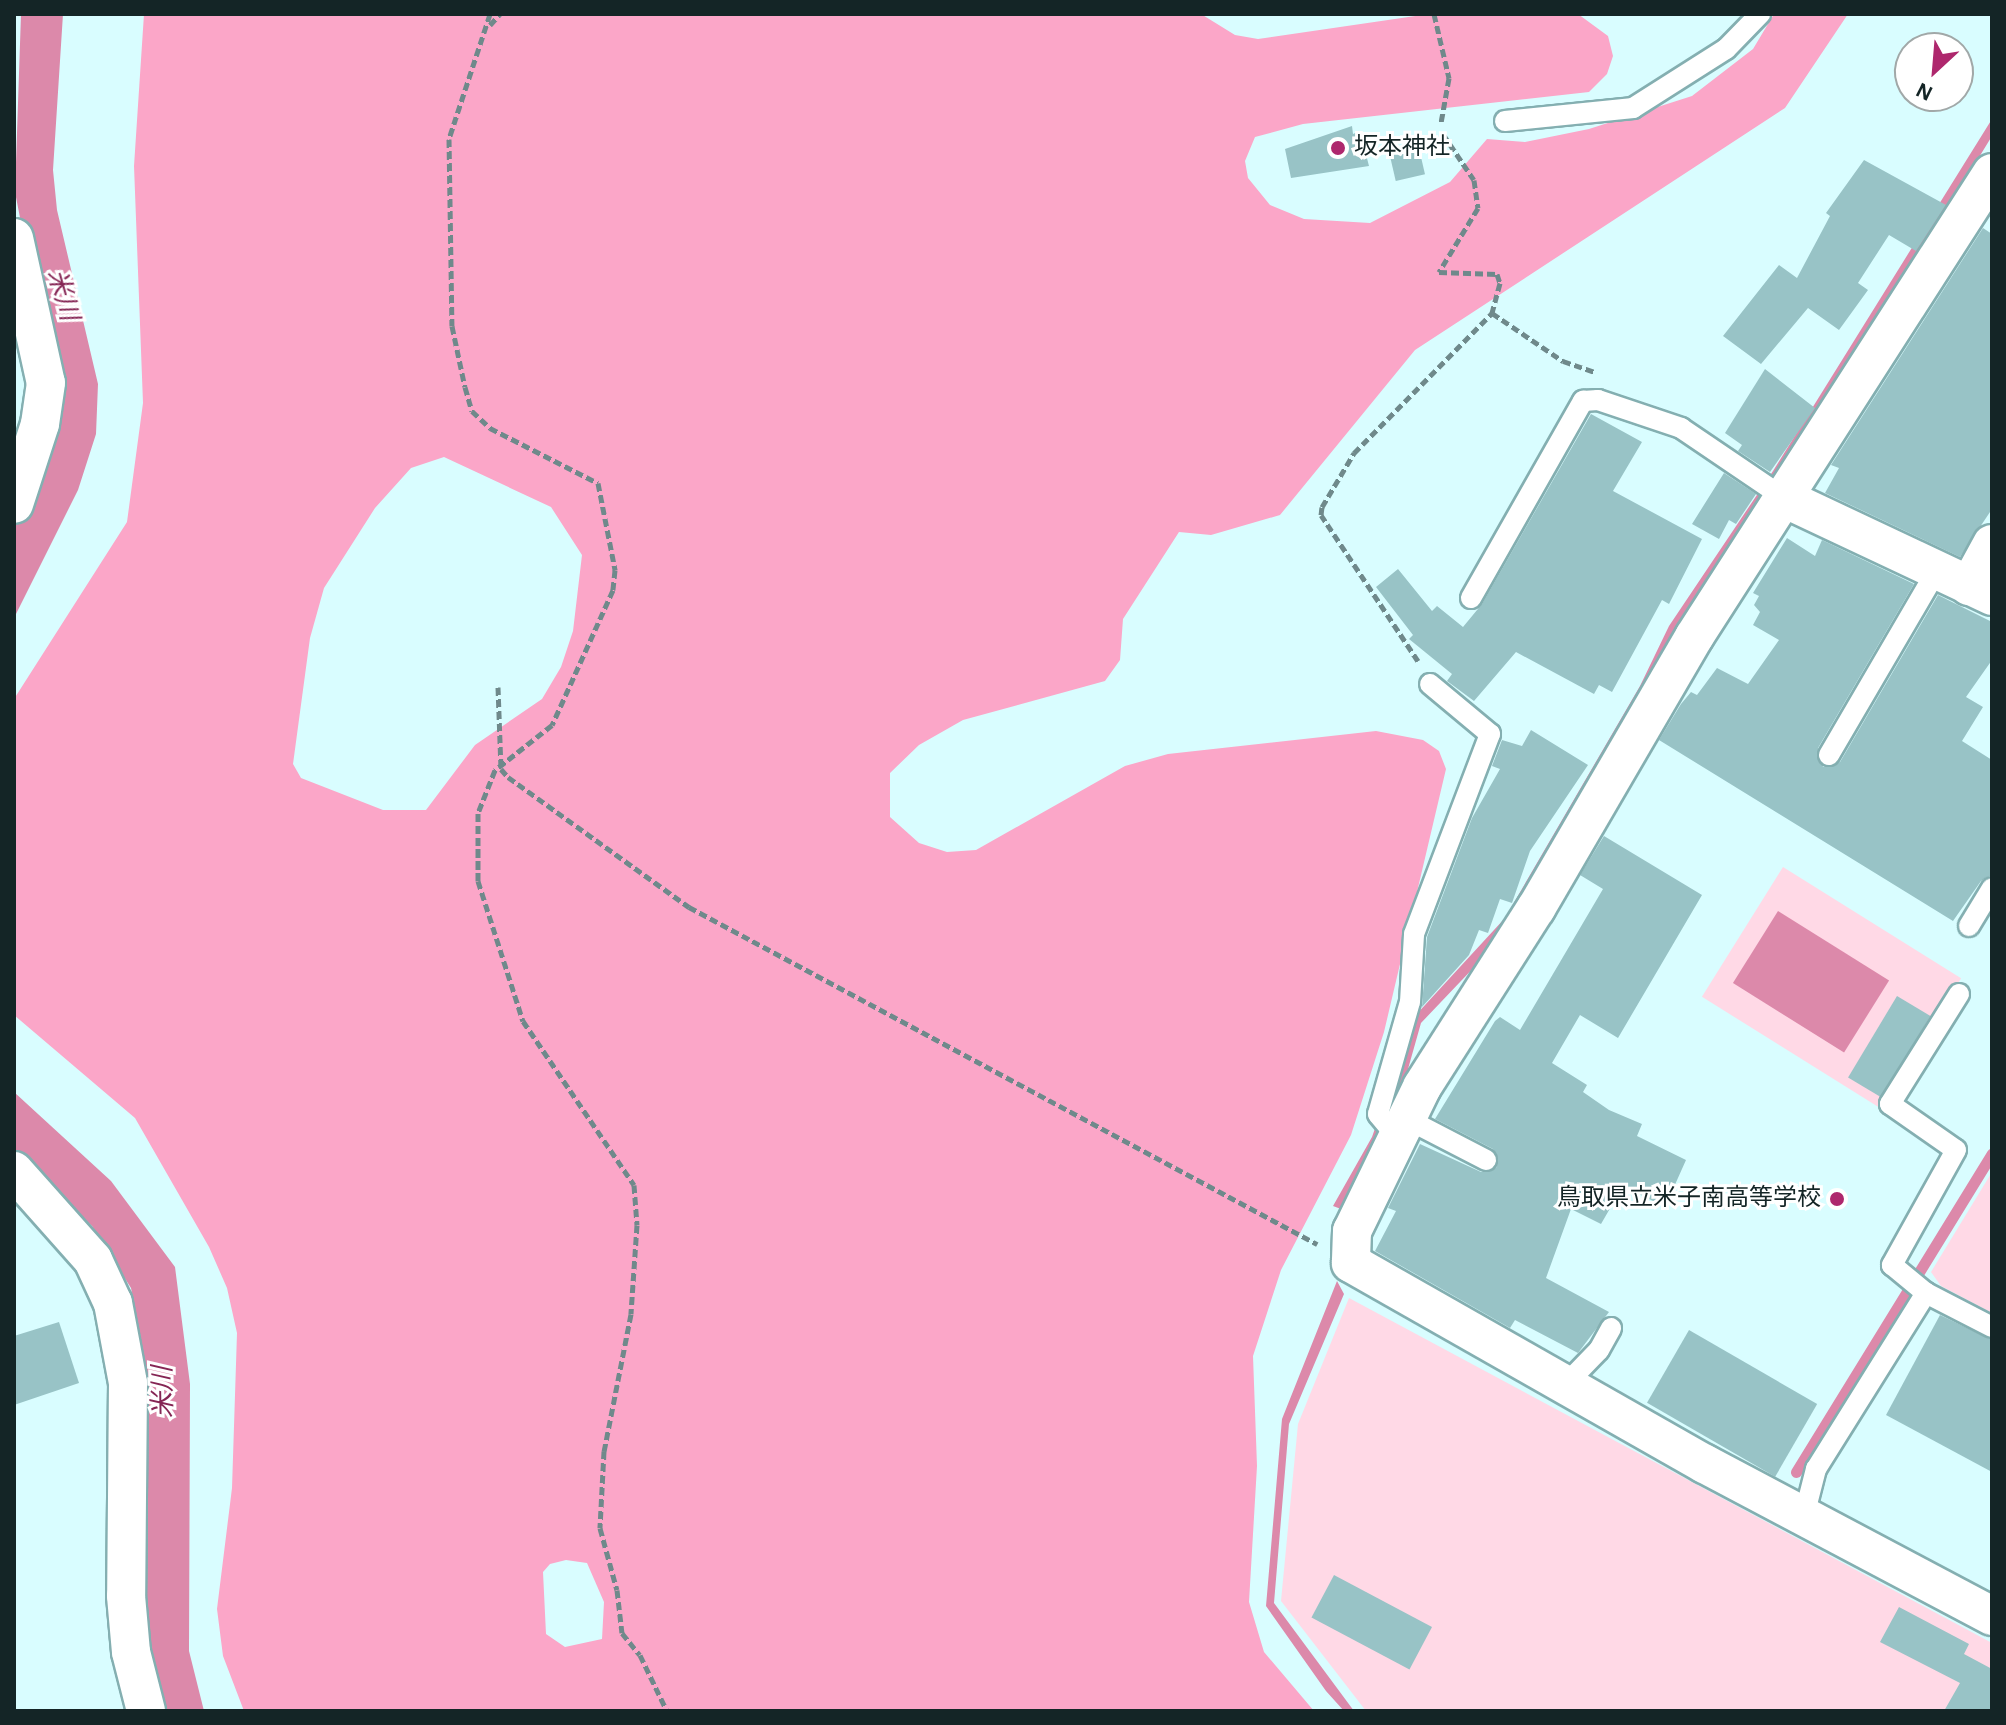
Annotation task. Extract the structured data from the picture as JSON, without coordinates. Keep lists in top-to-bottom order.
{
  "water": ["米川"],
  "places": ["坂本神社", "鳥取県立米子南高等学校"],
  "north": "bottom left"
}
